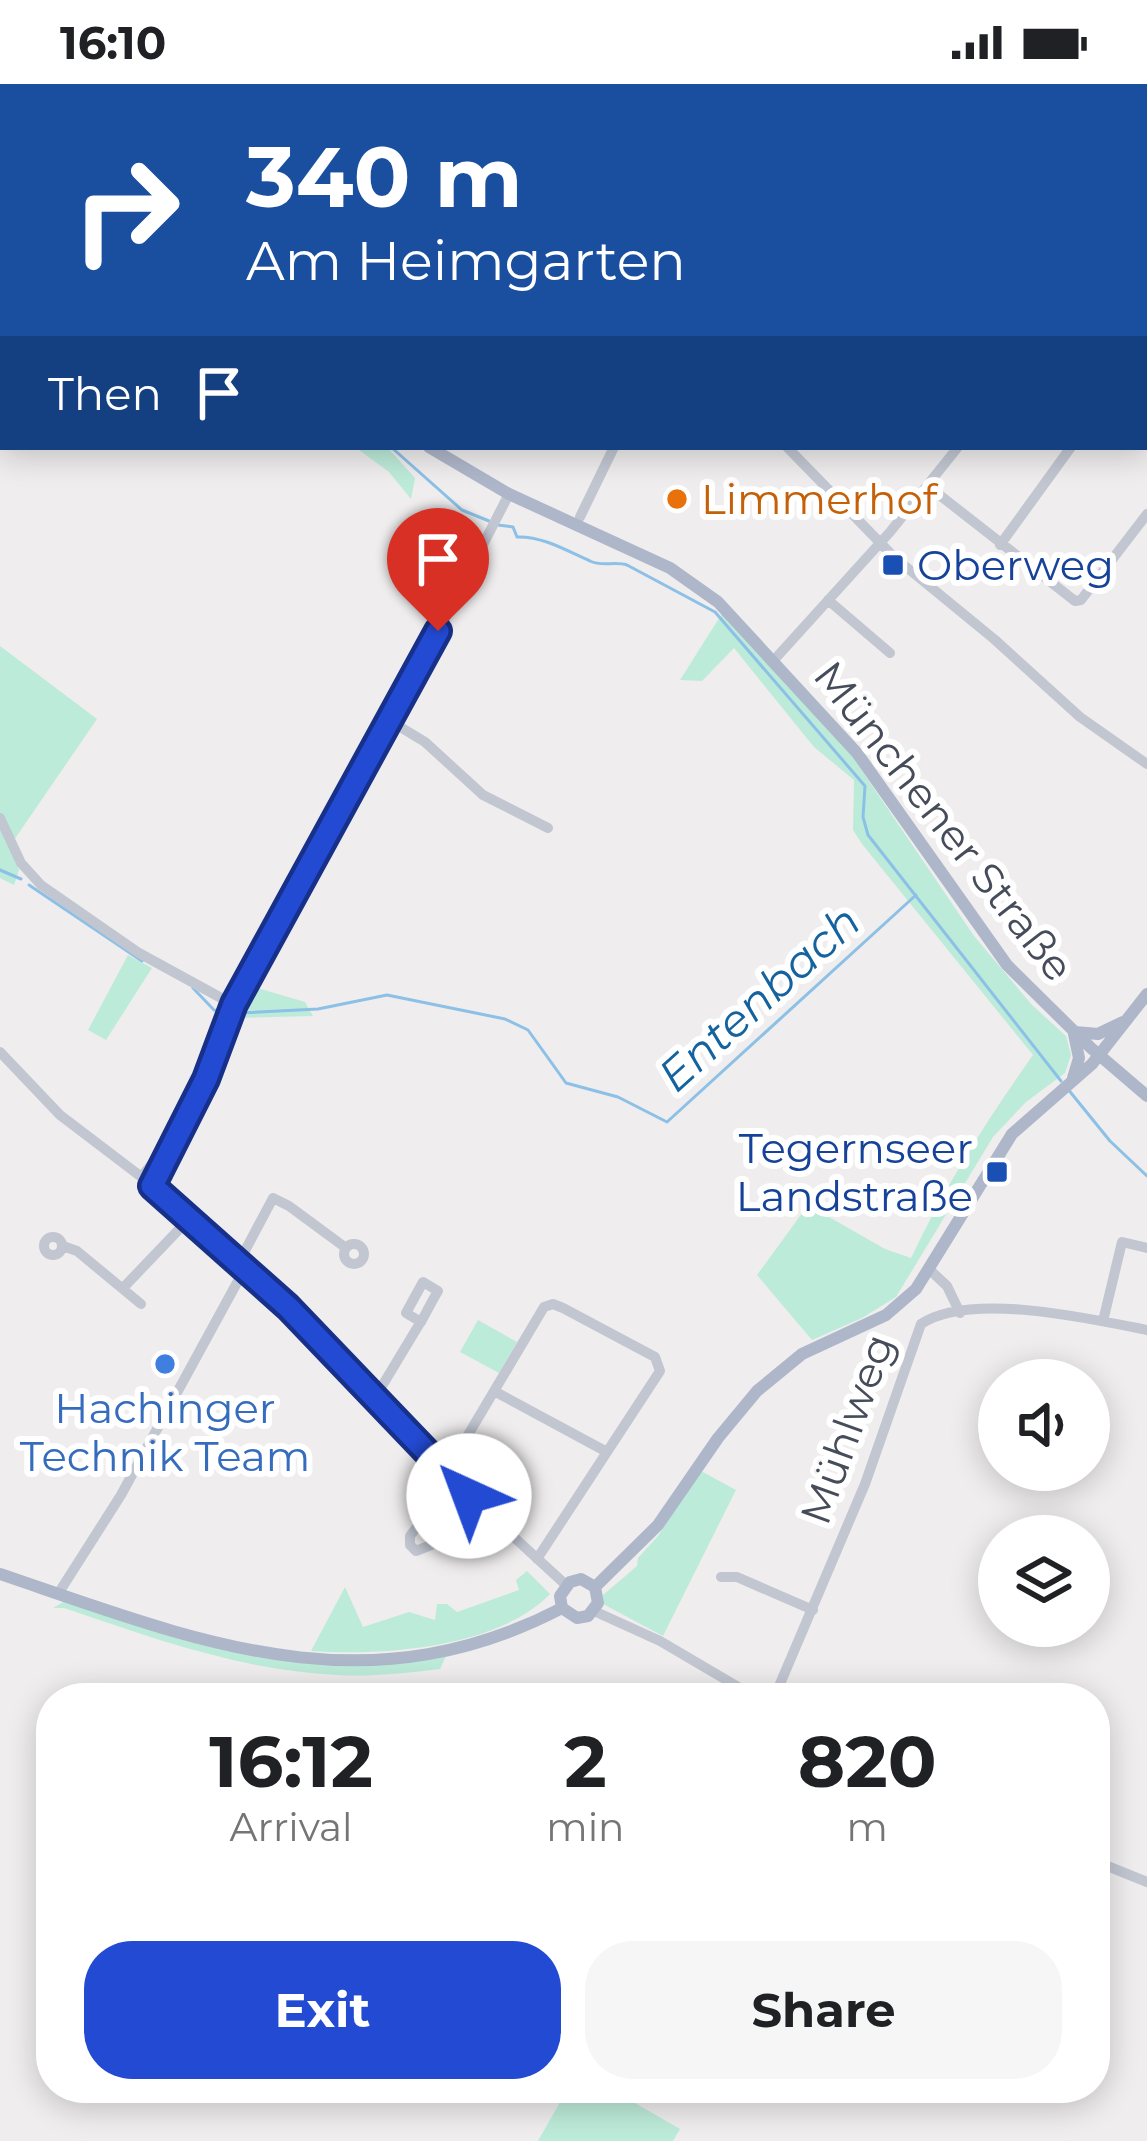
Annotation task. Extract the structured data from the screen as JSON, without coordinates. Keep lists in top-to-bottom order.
{
  "streets": {
    "main road": ["Münchener Straße"],
    "street": ["Mühlweg"]
  },
  "water": ["Entenbach"],
  "places": {
    "other": ["Limmerhof", "Hachinger Technik Team"],
    "transit": ["Oberweg", "Tegernseer Landstraße"]
  },
  "page": {
    "status": "16:10",
    "turn": ["340 m", "Am Heimgarten"],
    "then": "Then",
    "eta": [
      "16:12",
      "Arrival",
      "2",
      "min",
      "820",
      "m"
    ],
    "buttons": ["Exit", "Share"]
  }
}
